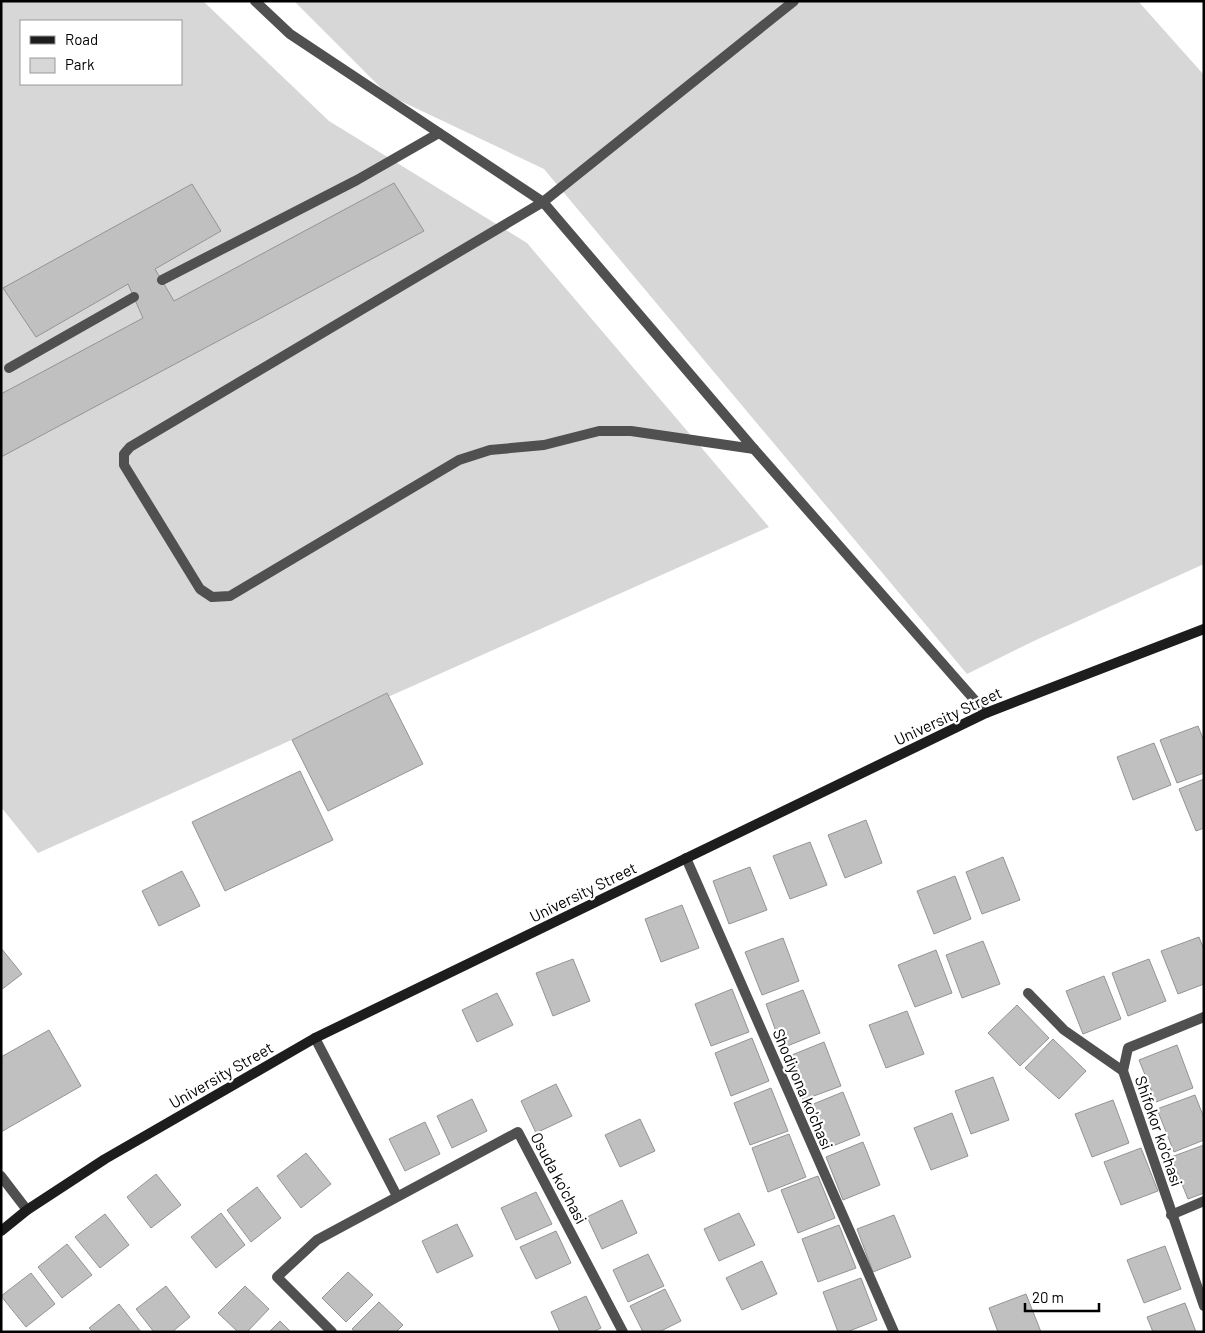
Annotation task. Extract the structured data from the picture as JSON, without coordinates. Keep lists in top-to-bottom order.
{
  "streets": {
    "main road": ["University Street"],
    "street": ["Shodiyona ko'chasi", "Shifokor ko'chasi", "Osuda ko'chasi"]
  },
  "crossings": [
    ["University Street", "Shodiyona ko'chasi"]
  ],
  "legend": ["Road", "Park"],
  "scale_bar": "20 m"
}
